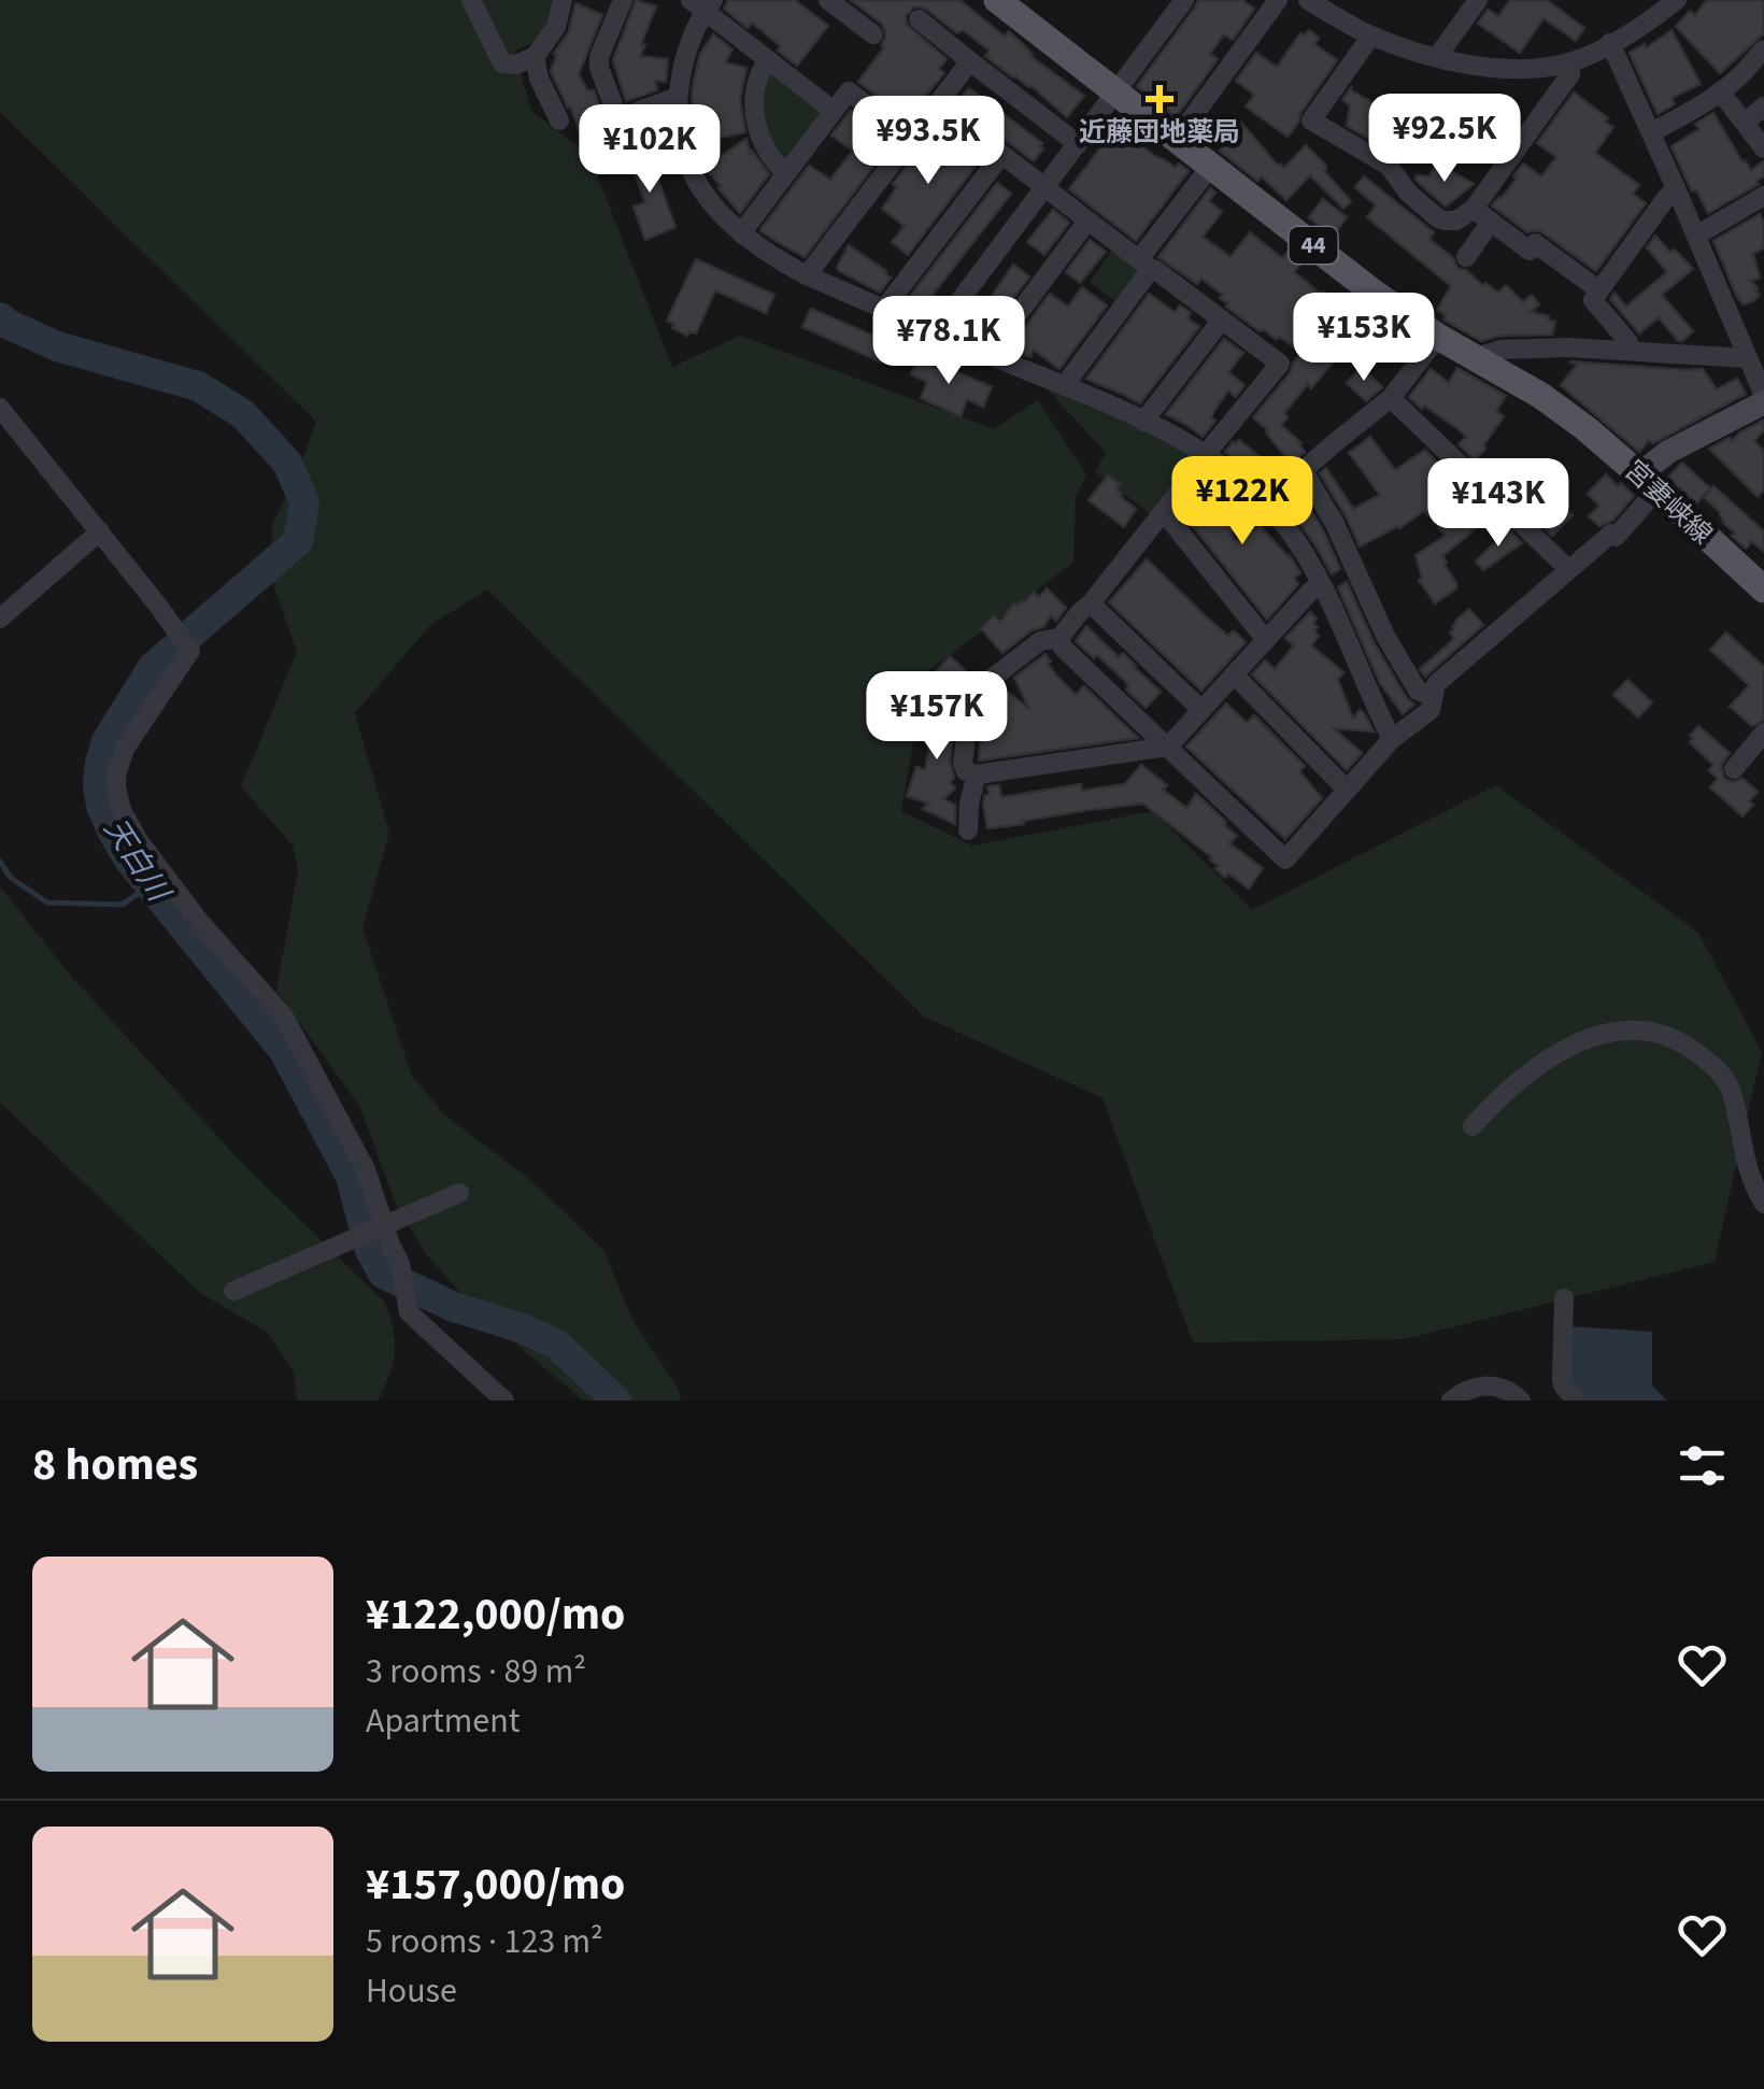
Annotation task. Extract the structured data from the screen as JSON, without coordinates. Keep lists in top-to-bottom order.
{
  "streets": {
    "main road": ["44", "宮妻峡線"]
  },
  "water": ["天白川"],
  "places": {
    "health": ["近藤団地薬局"]
  },
  "page": {
    "price": [
      "¥92.5K",
      "¥93.5K",
      "¥102K",
      "¥153K",
      "¥78.1K",
      "¥122K",
      "¥143K",
      "¥157K"
    ],
    "heading": "8 homes",
    "list": [
      {
        "name": "¥122,000/mo",
        "note": "3 rooms · 89 m² · Apartment"
      },
      {
        "name": "¥157,000/mo",
        "note": "5 rooms · 123 m² · House"
      }
    ]
  }
}
